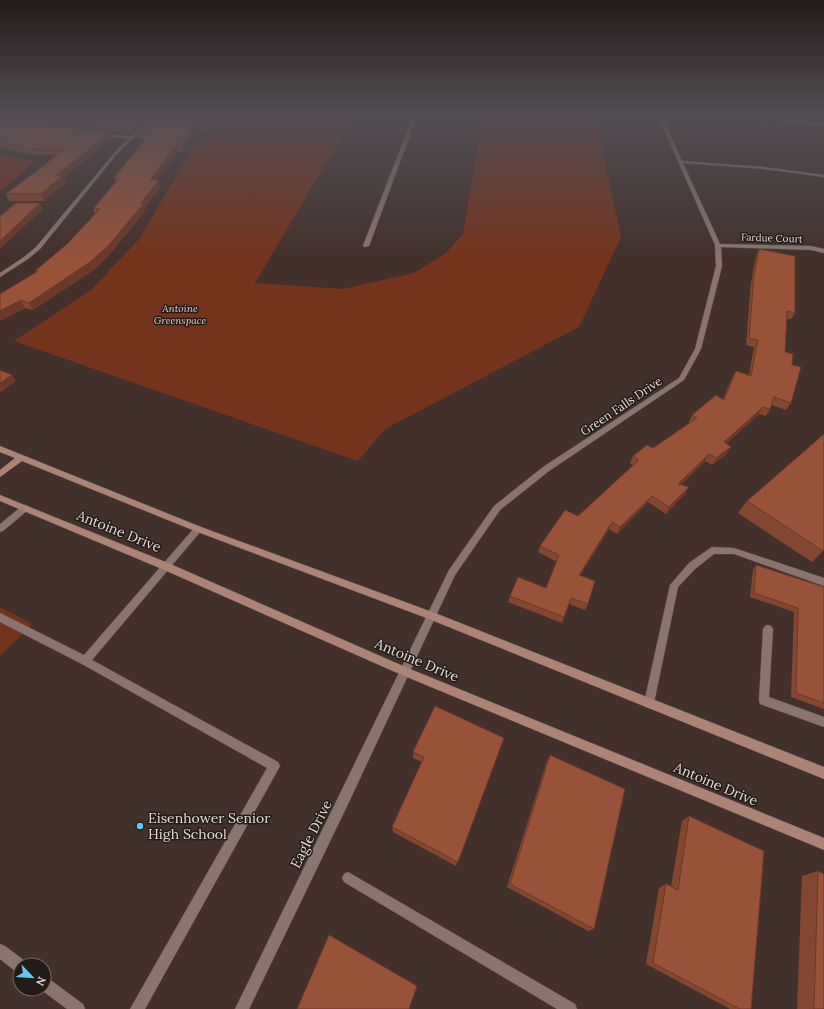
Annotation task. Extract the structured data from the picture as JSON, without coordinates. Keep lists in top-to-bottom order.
{
  "streets": {
    "main road": ["Antoine Drive"],
    "street": ["Fardue Court", "Green Falls Drive", "Eagle Drive"]
  },
  "crossings": [
    ["Fardue Court", "Green Falls Drive"],
    ["Green Falls Drive", "Antoine Drive"],
    ["Green Falls Drive", "Eagle Drive"],
    ["Antoine Drive", "Eagle Drive"]
  ],
  "parks": ["Antoine Greenspace"],
  "places": ["Eisenhower Senior High School"],
  "north": "bottom right"
}
